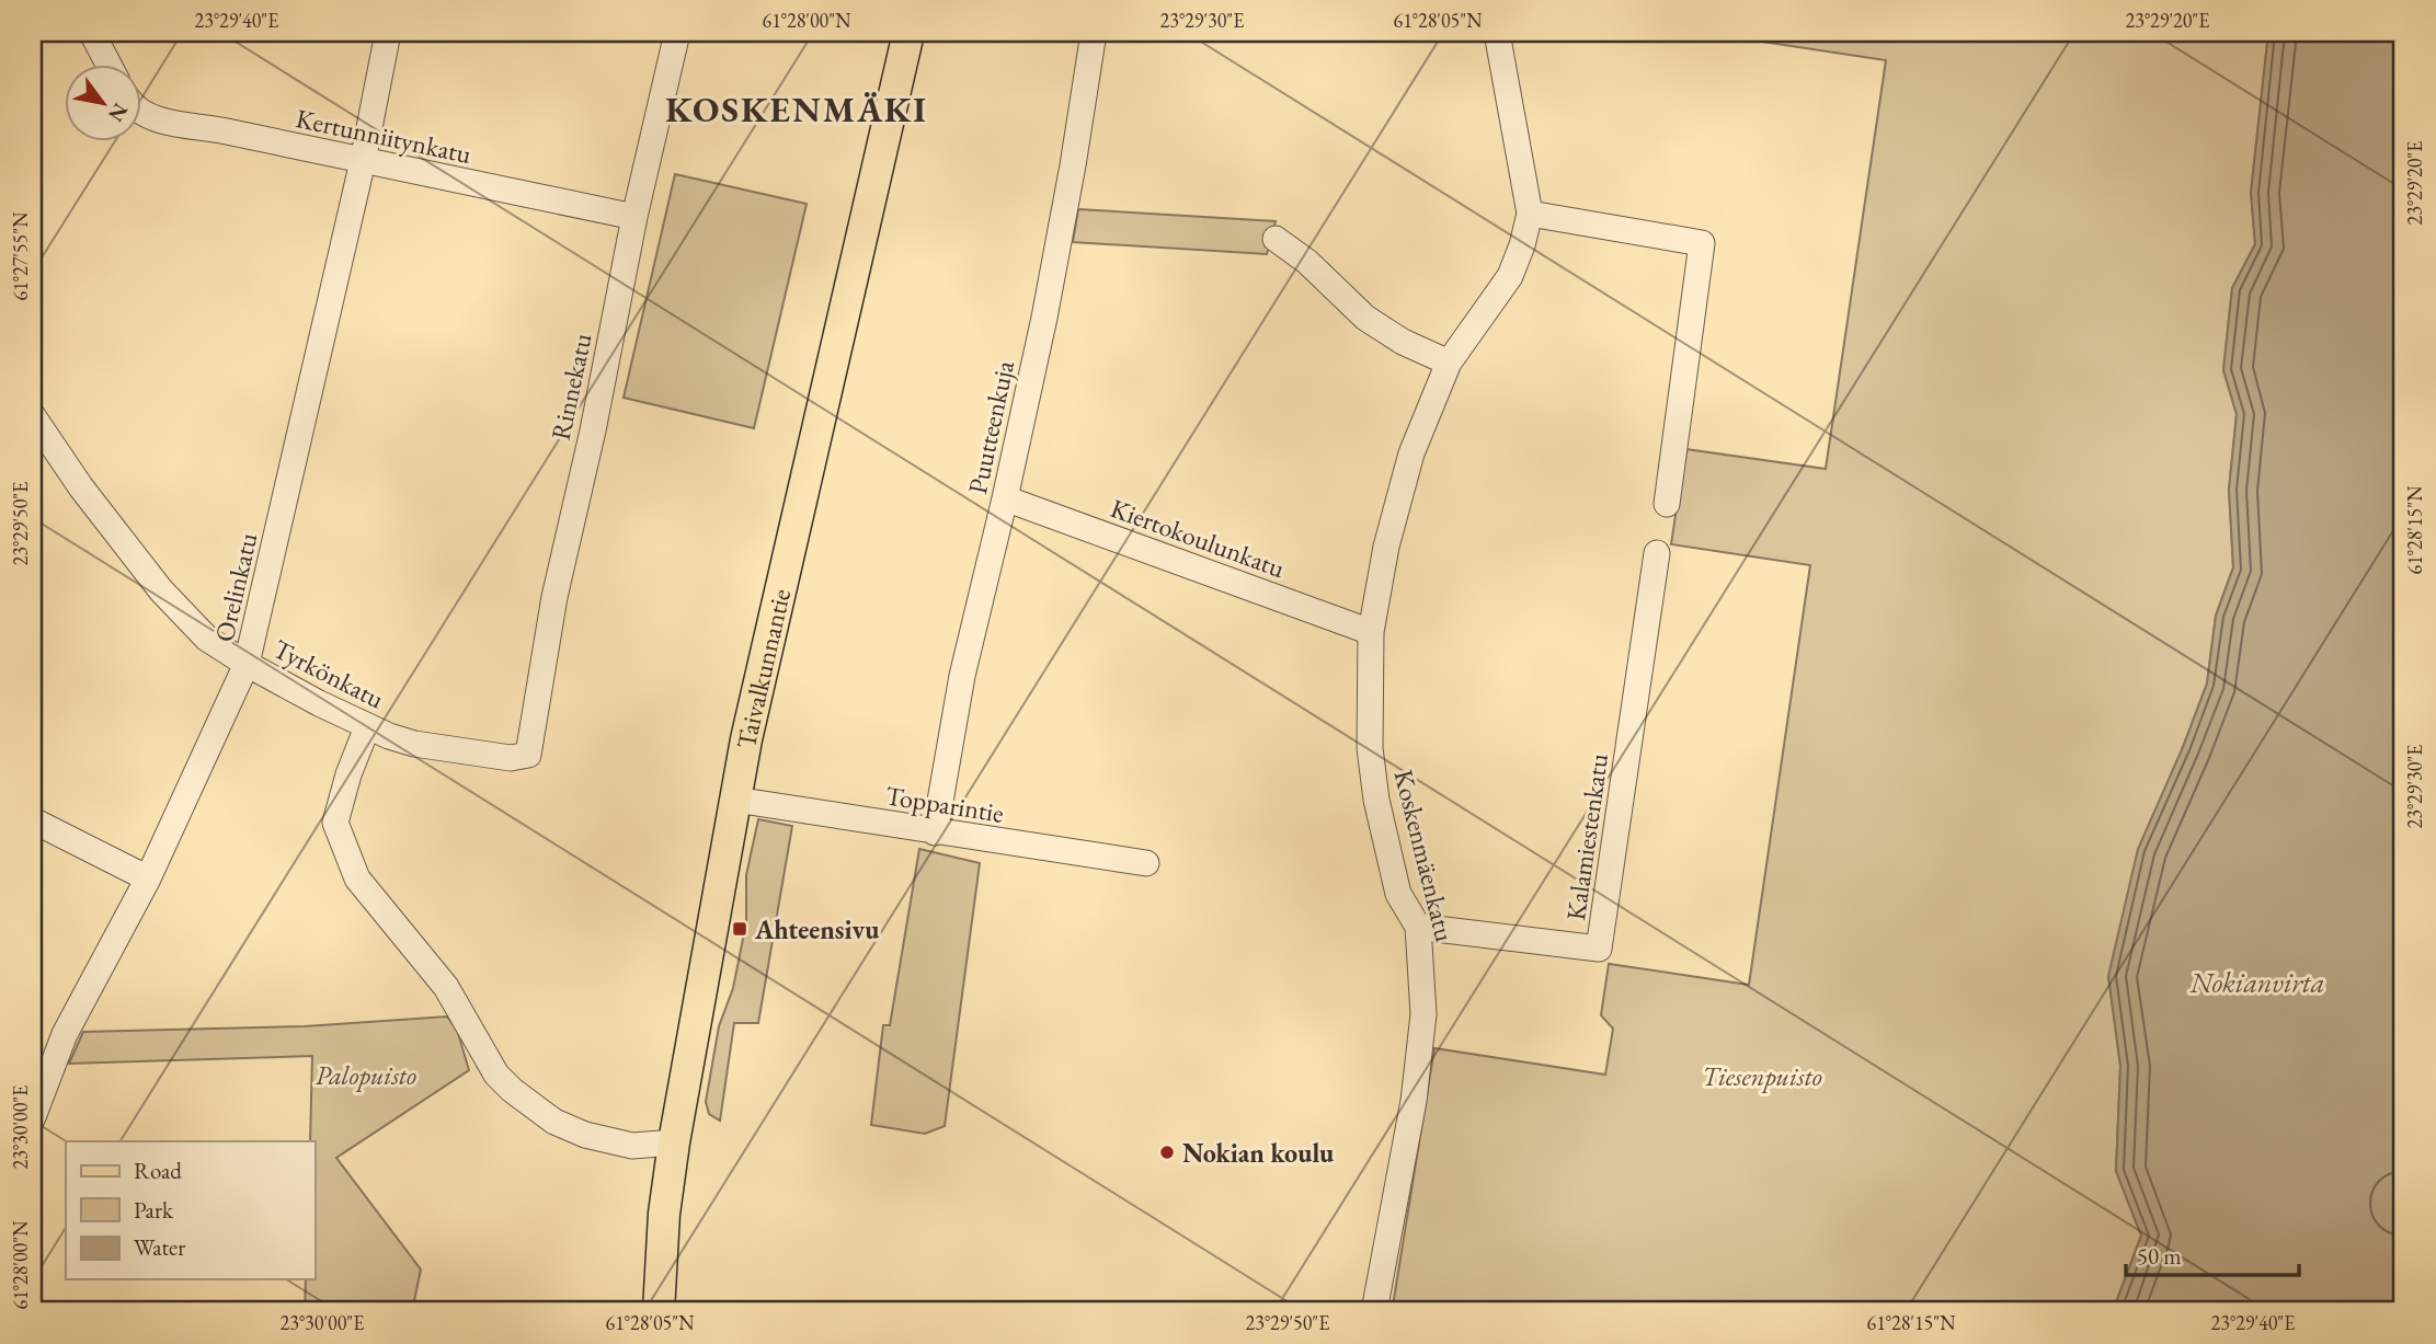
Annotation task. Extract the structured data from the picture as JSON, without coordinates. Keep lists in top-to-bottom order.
{
  "streets": {
    "main road": ["Taivalkunnantie"],
    "street": [
      "Kertunniitynkatu",
      "Rinnekatu",
      "Puutteenkuja",
      "Kiertokoulunkatu",
      "Orelinkatu",
      "Tyrkönkatu",
      "Topparintie",
      "Kalamiestenkatu",
      "Koskenmäenkatu"
    ]
  },
  "crossings": [
    ["Kertunniitynkatu", "Rinnekatu"],
    ["Kertunniitynkatu", "Orelinkatu"],
    ["Rinnekatu", "Tyrkönkatu"],
    ["Puutteenkuja", "Kiertokoulunkatu"],
    ["Puutteenkuja", "Topparintie"],
    ["Kiertokoulunkatu", "Koskenmäenkatu"],
    ["Orelinkatu", "Tyrkönkatu"],
    ["Taivalkunnantie", "Topparintie"],
    ["Kalamiestenkatu", "Koskenmäenkatu"]
  ],
  "districts": ["KOSKENMÄKI"],
  "water": ["Nokianvirta"],
  "parks": ["Palopuisto", "Tiesenpuisto"],
  "places": {
    "transit": ["Ahteensivu"],
    "other": ["Nokian koulu"]
  },
  "legend": ["Road", "Park", "Water"],
  "scale_bar": "50 m",
  "north": "bottom right",
  "coordinates": [
    "23°29'40\"E",
    "61°28'00\"N",
    "23°29'30\"E",
    "61°28'05\"N",
    "23°29'20\"E",
    "61°27'55\"N",
    "23°29'50\"E",
    "61°28'15\"N",
    "23°30'00\"E"
  ]
}
